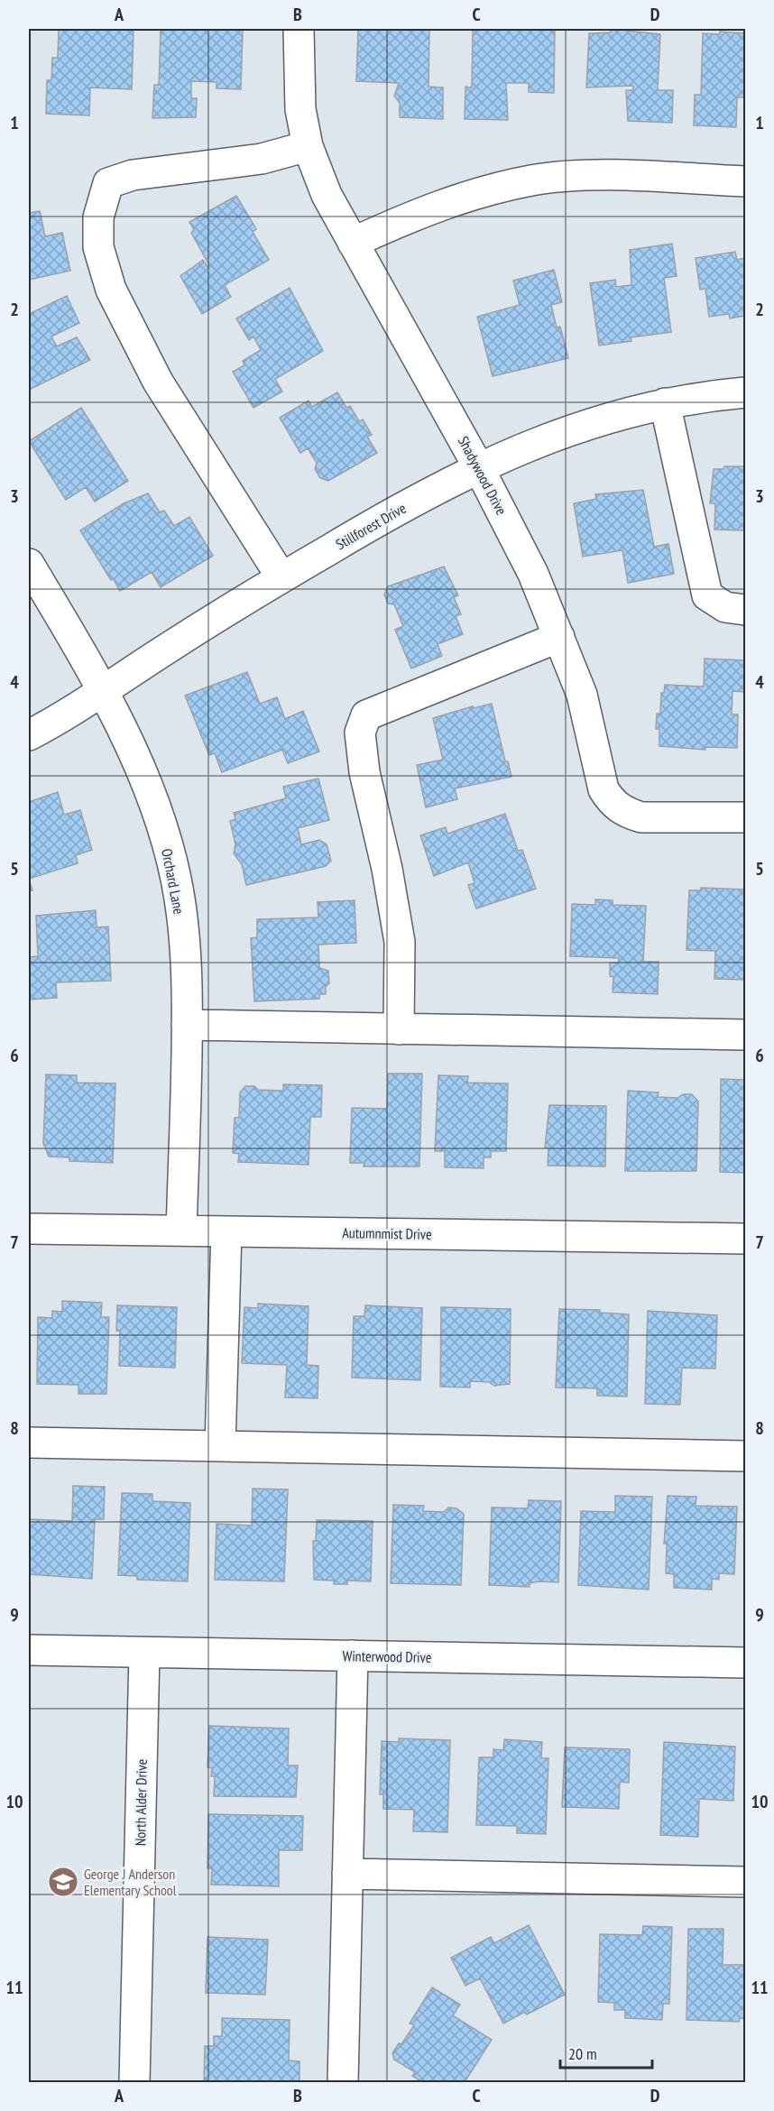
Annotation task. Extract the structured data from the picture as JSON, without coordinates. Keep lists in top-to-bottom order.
{
  "streets": {
    "street": [
      "Shadywood Drive",
      "Stillforest Drive",
      "Orchard Lane",
      "Autumnmist Drive",
      "Winterwood Drive",
      "North Alder Drive"
    ]
  },
  "crossings": [
    ["Shadywood Drive", "Stillforest Drive"],
    ["Stillforest Drive", "Orchard Lane"],
    ["Orchard Lane", "Autumnmist Drive"],
    ["Winterwood Drive", "North Alder Drive"]
  ],
  "places": {
    "school or university": ["George J Anderson Elementary School"]
  },
  "scale_bar": "20 m",
  "grid": {
    "columns": [
      "A",
      "B",
      "C",
      "D"
    ],
    "rows": [
      "1",
      "2",
      "3",
      "4",
      "5",
      "6",
      "7",
      "8",
      "9",
      "10",
      "11"
    ]
  }
}
